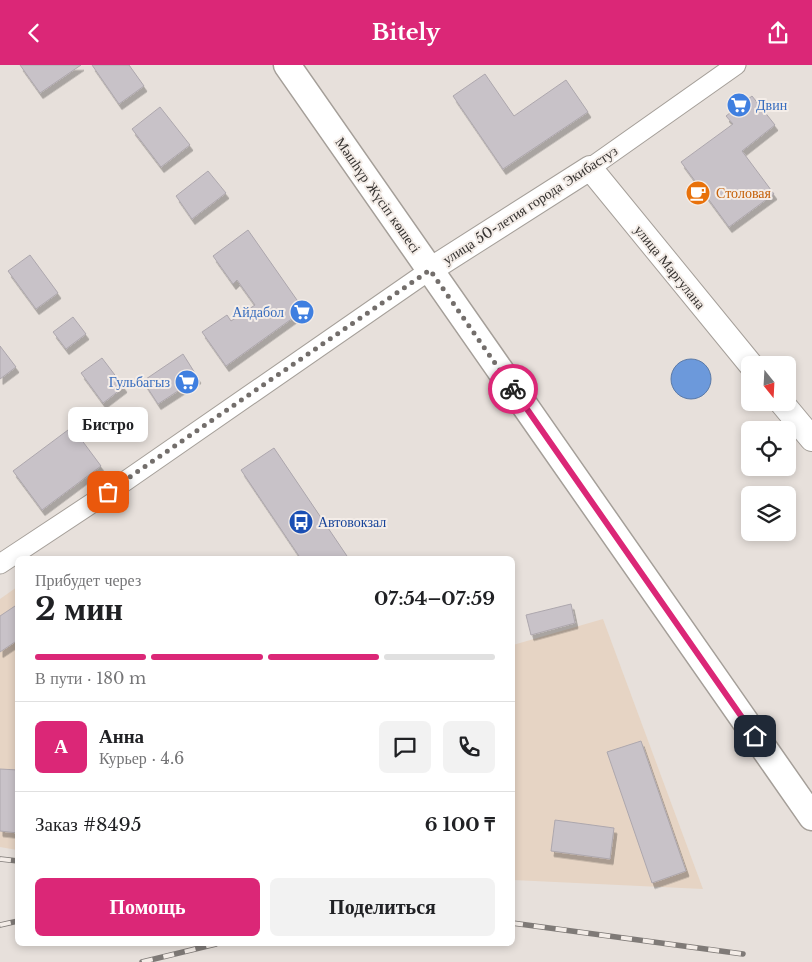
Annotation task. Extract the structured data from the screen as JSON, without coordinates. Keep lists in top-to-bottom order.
{
  "streets": {
    "main road": ["Мәшһүр Жүсіп көшесі"],
    "street": ["улица 50-летия города Экибастуз", "улица Маргулана"]
  },
  "crossings": [
    ["Мәшһүр Жүсіп көшесі", "улица 50-летия города Экибастуз"],
    ["улица 50-летия города Экибастуз", "улица Маргулана"]
  ],
  "places": {
    "supermarket": ["Двин", "Айдабол", "Гульбагыз"],
    "cafe": ["Столовая"],
    "other": ["Бистро"],
    "bus stop": ["Автовокзал"]
  },
  "north": "bottom",
  "page": {
    "header": "Bitely",
    "bubble": "Бистро",
    "heading": ["2 мин", "Прибудет через", "07:54–07:59"],
    "panel": [
      "Анна",
      "Курьер · 4.6",
      "Заказ #8495",
      "6 100 ₸"
    ],
    "bar": "В пути · 180 m",
    "round": "А",
    "buttons": ["Помощь", "Поделиться"]
  }
}
